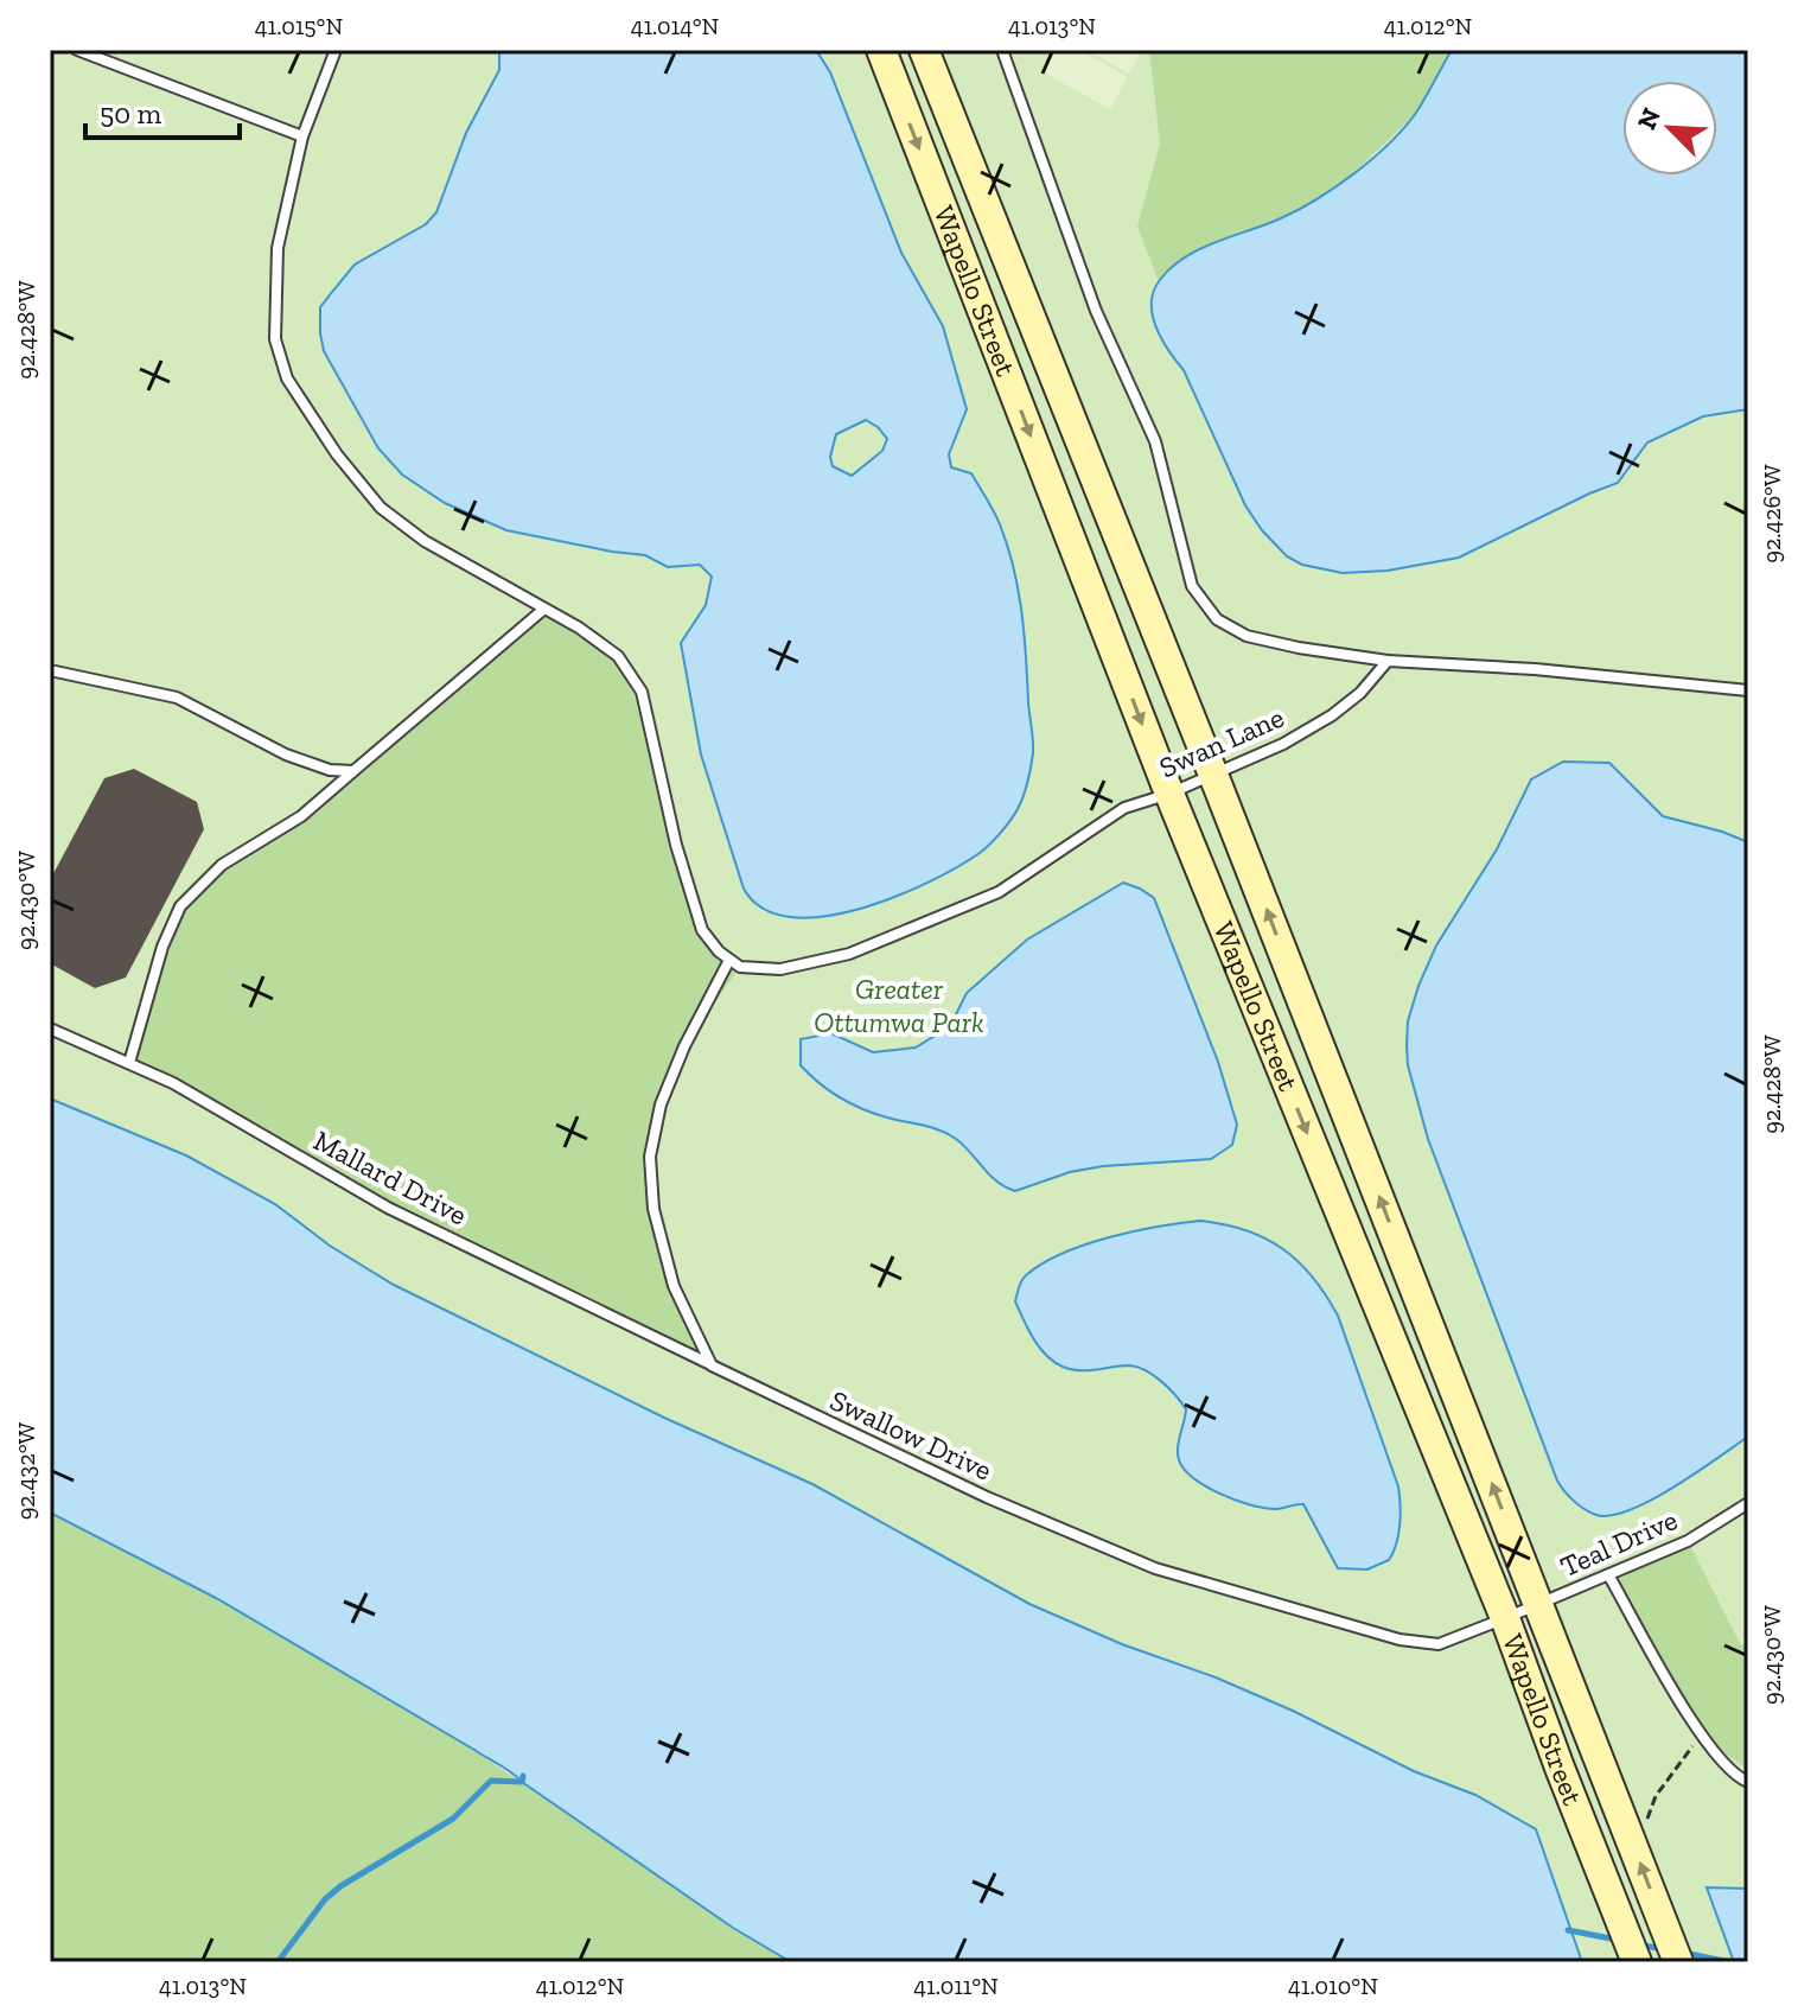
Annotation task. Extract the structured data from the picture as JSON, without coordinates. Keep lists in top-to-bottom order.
{
  "streets": {
    "main road": ["Wapello Street"],
    "lane": [
      "Swan Lane",
      "Mallard Drive",
      "Swallow Drive",
      "Teal Drive"
    ]
  },
  "crossings": [
    ["Wapello Street", "Swan Lane"],
    ["Wapello Street", "Swallow Drive"],
    ["Wapello Street", "Teal Drive"],
    ["Mallard Drive", "Swallow Drive"],
    ["Swallow Drive", "Teal Drive"]
  ],
  "parks": ["Greater Ottumwa Park"],
  "scale_bar": "50 m",
  "north": "top left",
  "coordinates": [
    "41.015°N",
    "41.014°N",
    "41.013°N",
    "41.012°N",
    "92.428°W",
    "92.426°W",
    "92.430°W",
    "92.432°W",
    "41.011°N",
    "41.010°N"
  ]
}
